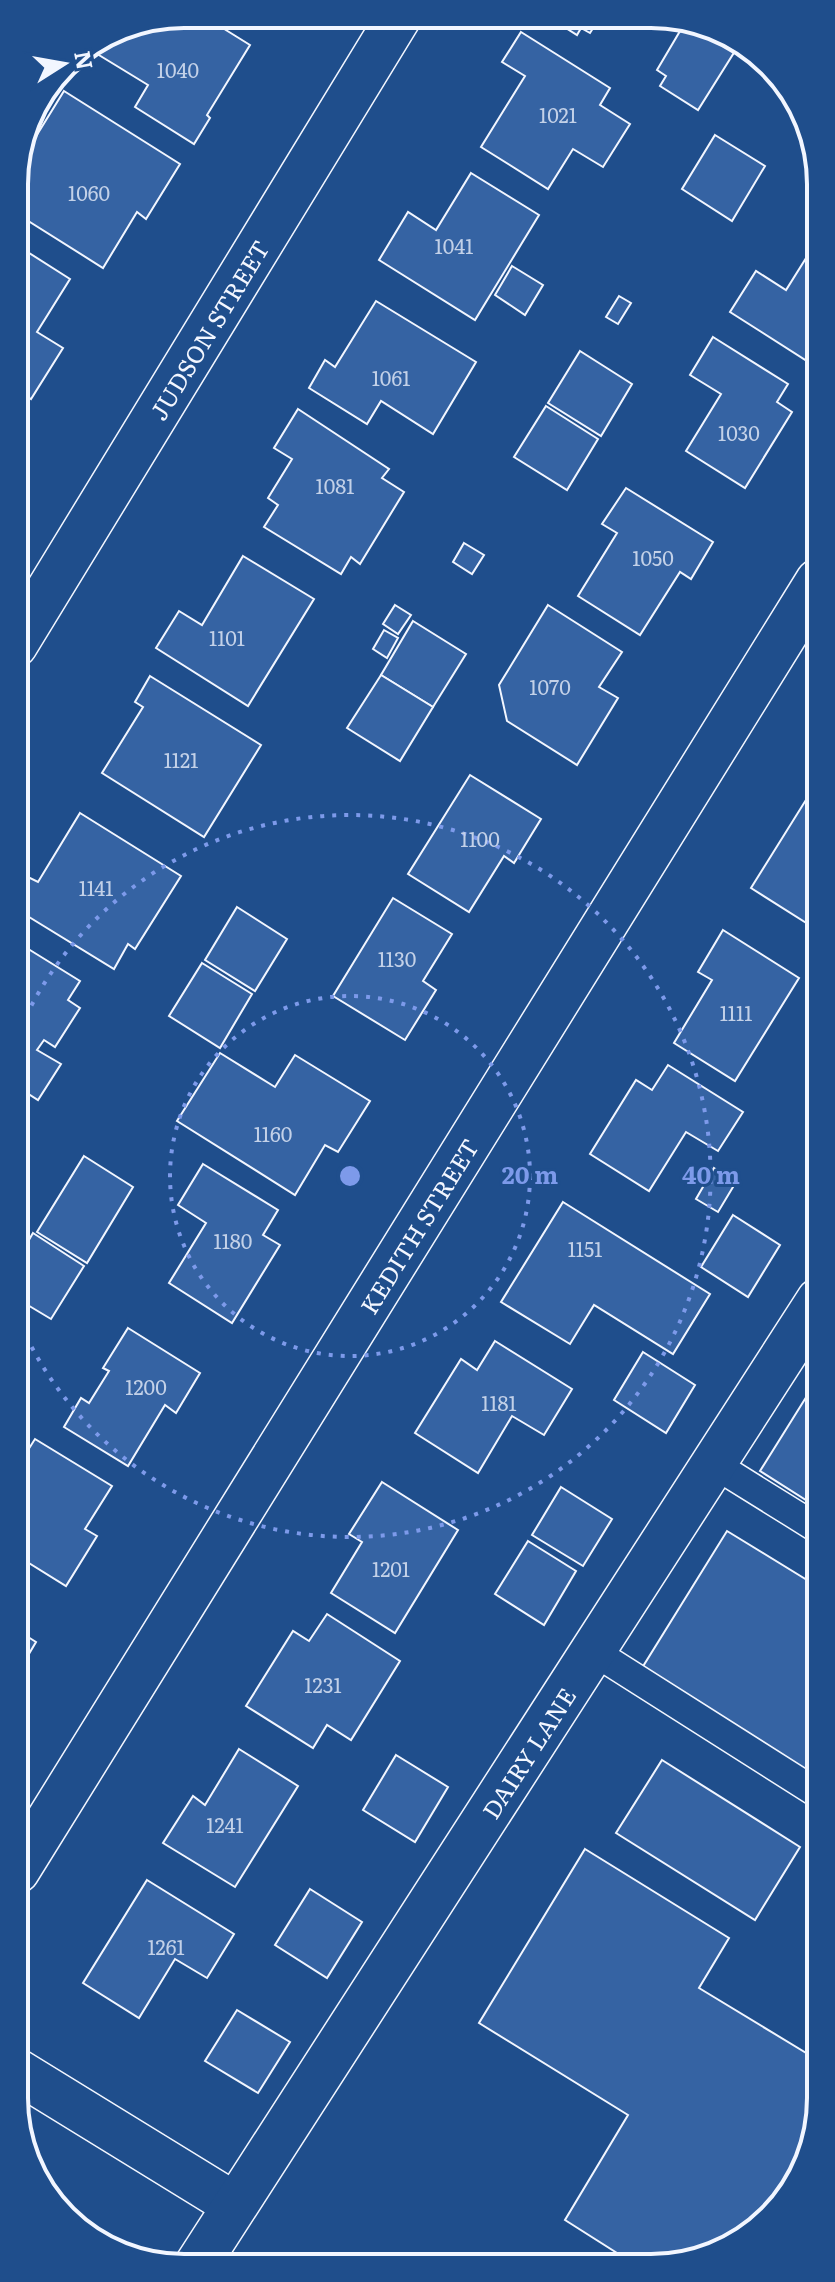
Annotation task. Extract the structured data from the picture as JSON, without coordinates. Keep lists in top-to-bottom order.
{
  "streets": {
    "street": ["JUDSON STREET", "KEDITH STREET", "DAIRY LANE"]
  },
  "house_numbers": [
    "1040",
    "1021",
    "1060",
    "1041",
    "1061",
    "1030",
    "1081",
    "1050",
    "1101",
    "1070",
    "1121",
    "1100",
    "1141",
    "1130",
    "1111",
    "1160",
    "1180",
    "1151",
    "1200",
    "1181",
    "1201",
    "1231",
    "1241",
    "1261"
  ],
  "north": "right",
  "rings": ["20 m", "40 m"]
}
